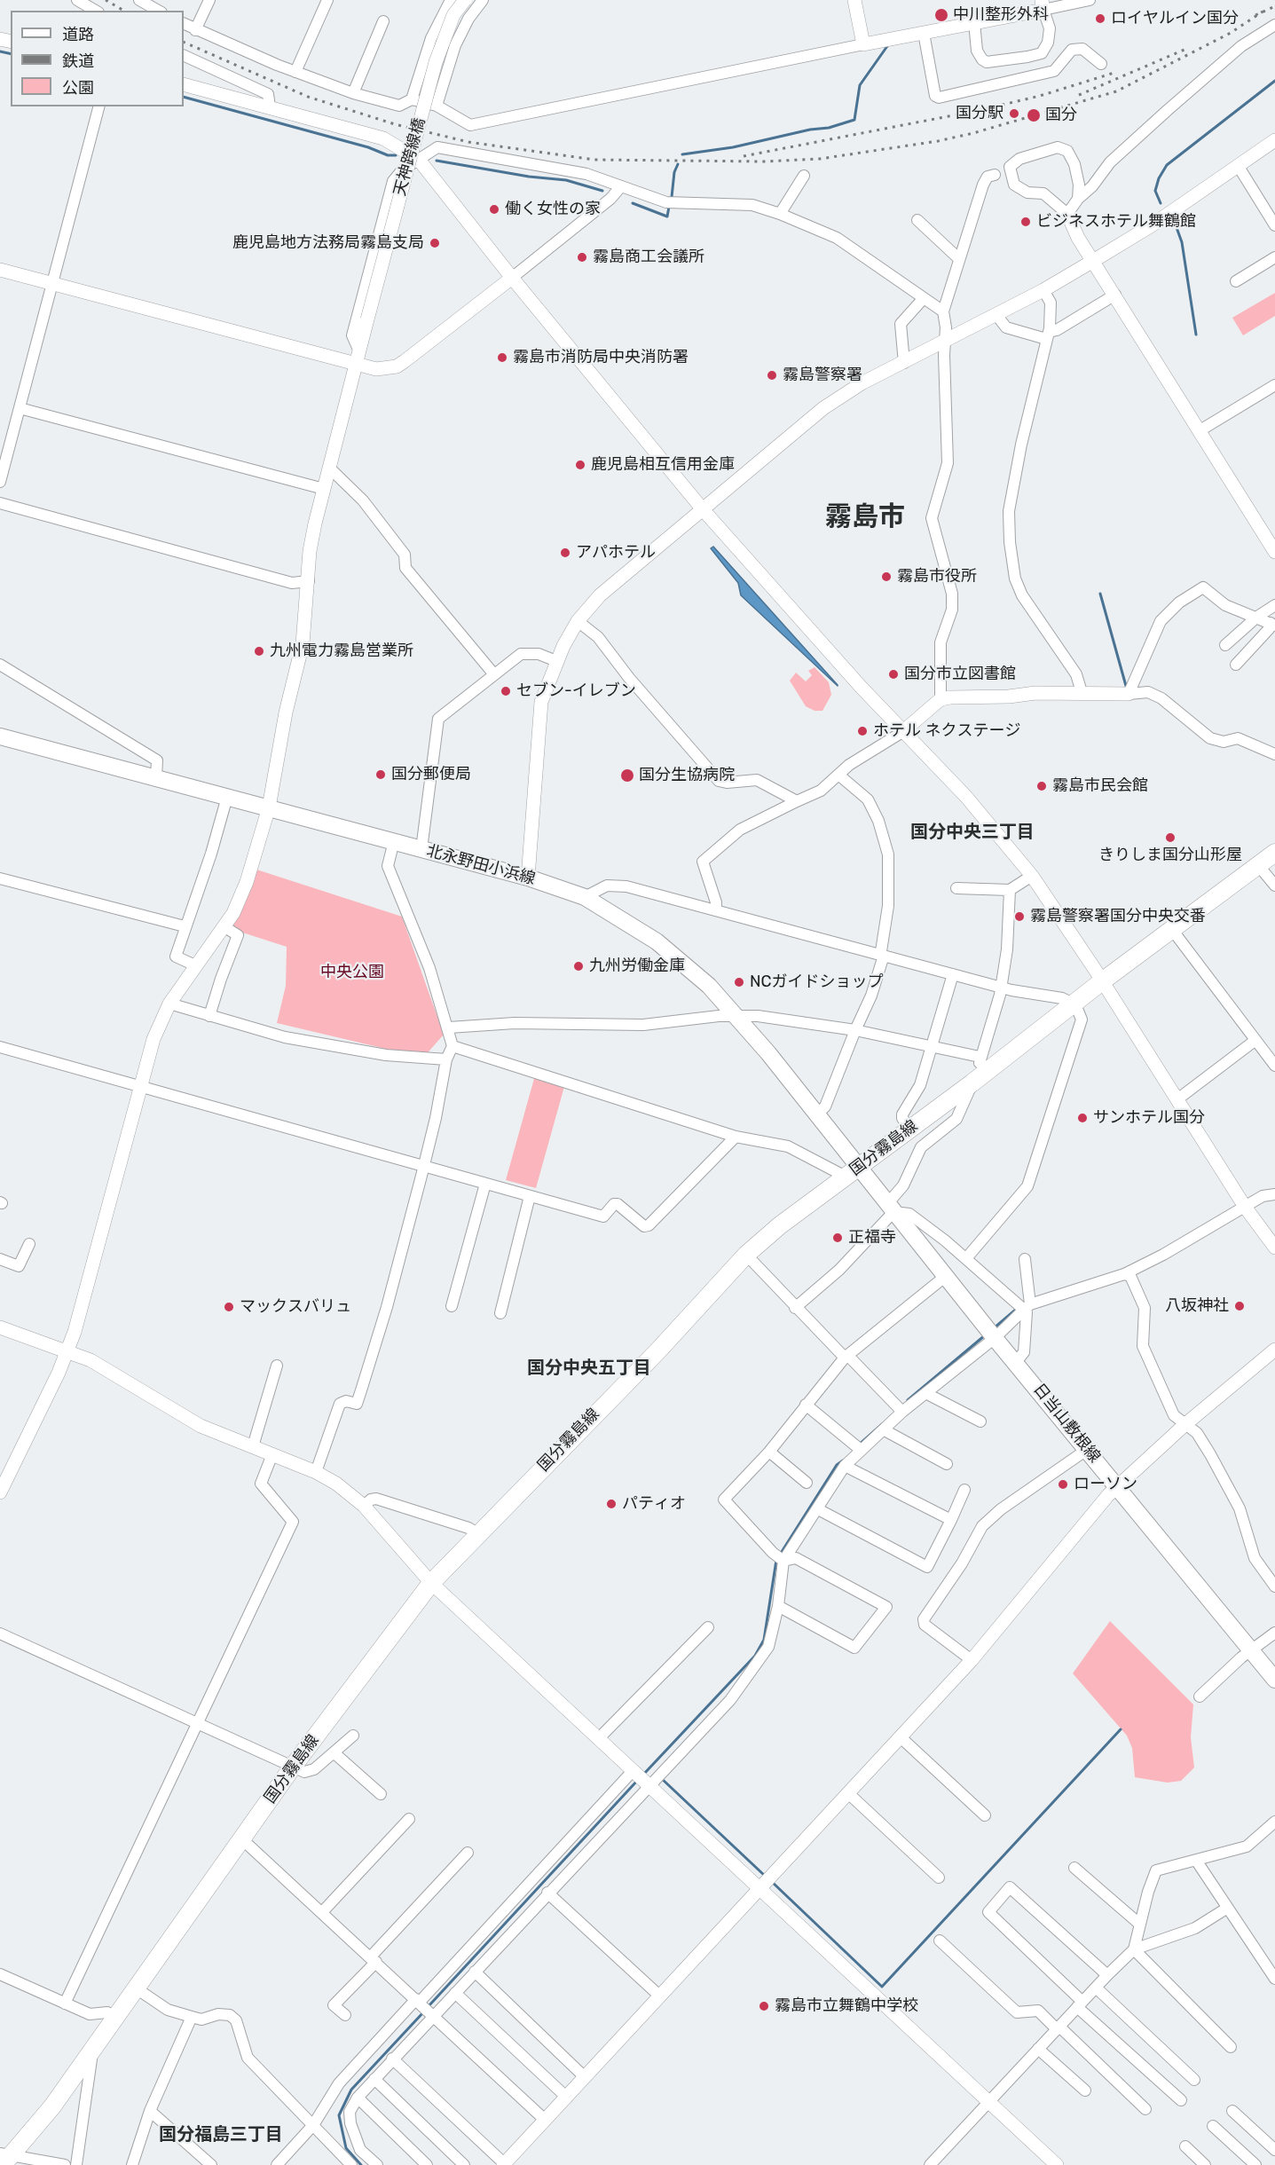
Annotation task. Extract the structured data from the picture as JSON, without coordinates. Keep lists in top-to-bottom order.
{
  "streets": {
    "main road": ["北永野田小浜線", "国分霧島線", "日当山敷根線"],
    "street": ["天神跨線橋"]
  },
  "crossings": [
    ["天神跨線橋", "北永野田小浜線"],
    ["北永野田小浜線", "国分霧島線"],
    ["北永野田小浜線", "日当山敷根線"],
    ["国分霧島線", "日当山敷根線"]
  ],
  "districts": [
    "霧島市",
    "国分中央三丁目",
    "国分中央五丁目",
    "国分福島三丁目"
  ],
  "parks": ["中央公園"],
  "places": [
    "中川整形外科",
    "ロイヤルイン国分",
    "国分駅",
    "国分",
    "働く女性の家",
    "ビジネスホテル舞鶴館",
    "鹿児島地方法務局霧島支局",
    "霧島商工会議所",
    "霧島市消防局中央消防署",
    "霧島警察署",
    "鹿児島相互信用金庫",
    "アパホテル",
    "霧島市役所",
    "九州電力霧島営業所",
    "国分市立図書館",
    "セブン-イレブン",
    "ホテル ネクステージ",
    "国分郵便局",
    "国分生協病院",
    "霧島市民会館",
    "きりしま国分山形屋",
    "霧島警察署国分中央交番",
    "九州労働金庫",
    "NCガイドショップ",
    "サンホテル国分",
    "正福寺",
    "八坂神社",
    "マックスバリュ",
    "ローソン",
    "パティオ",
    "霧島市立舞鶴中学校"
  ],
  "legend": ["道路", "鉄道", "公園"]
}
